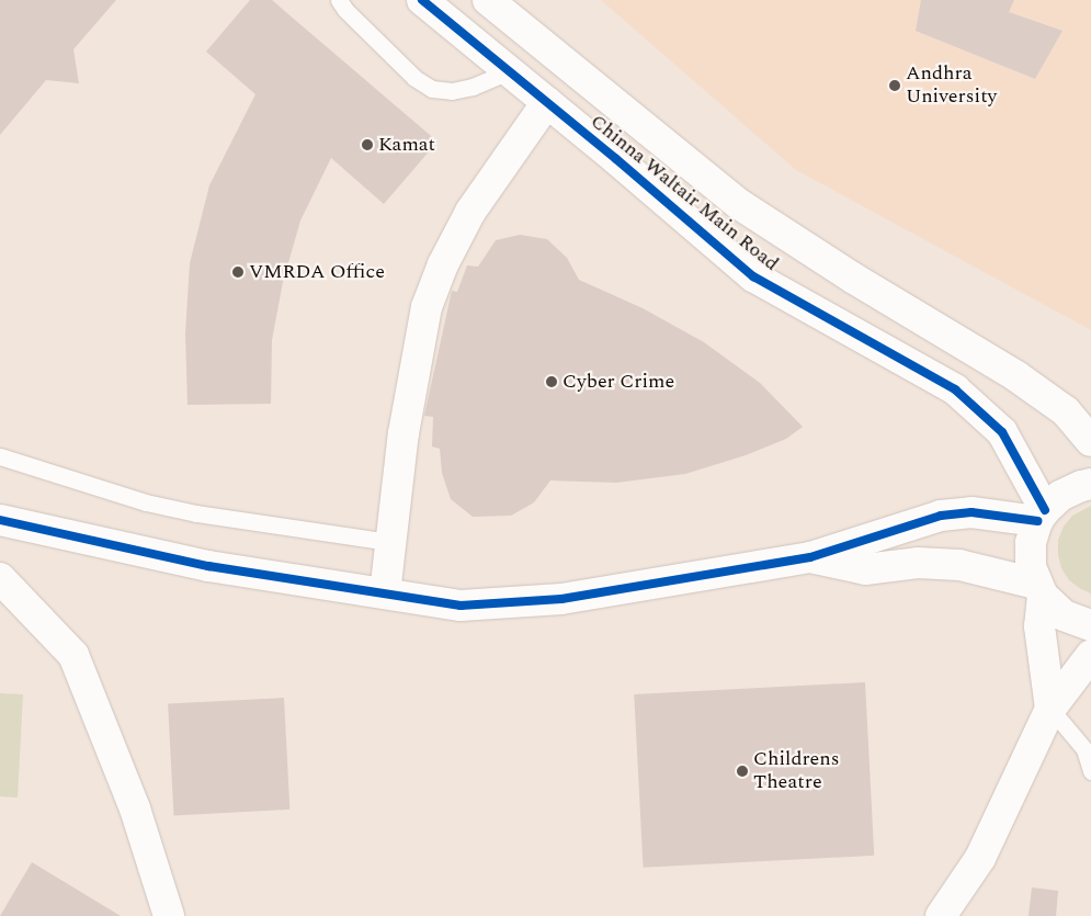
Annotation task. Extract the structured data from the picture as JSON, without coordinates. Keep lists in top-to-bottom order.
{
  "streets": {
    "street": ["Chinna Waltair Main Road"]
  },
  "places": [
    "Andhra University",
    "Kamat",
    "VMRDA Office",
    "Cyber Crime",
    "Childrens Theatre"
  ]
}
